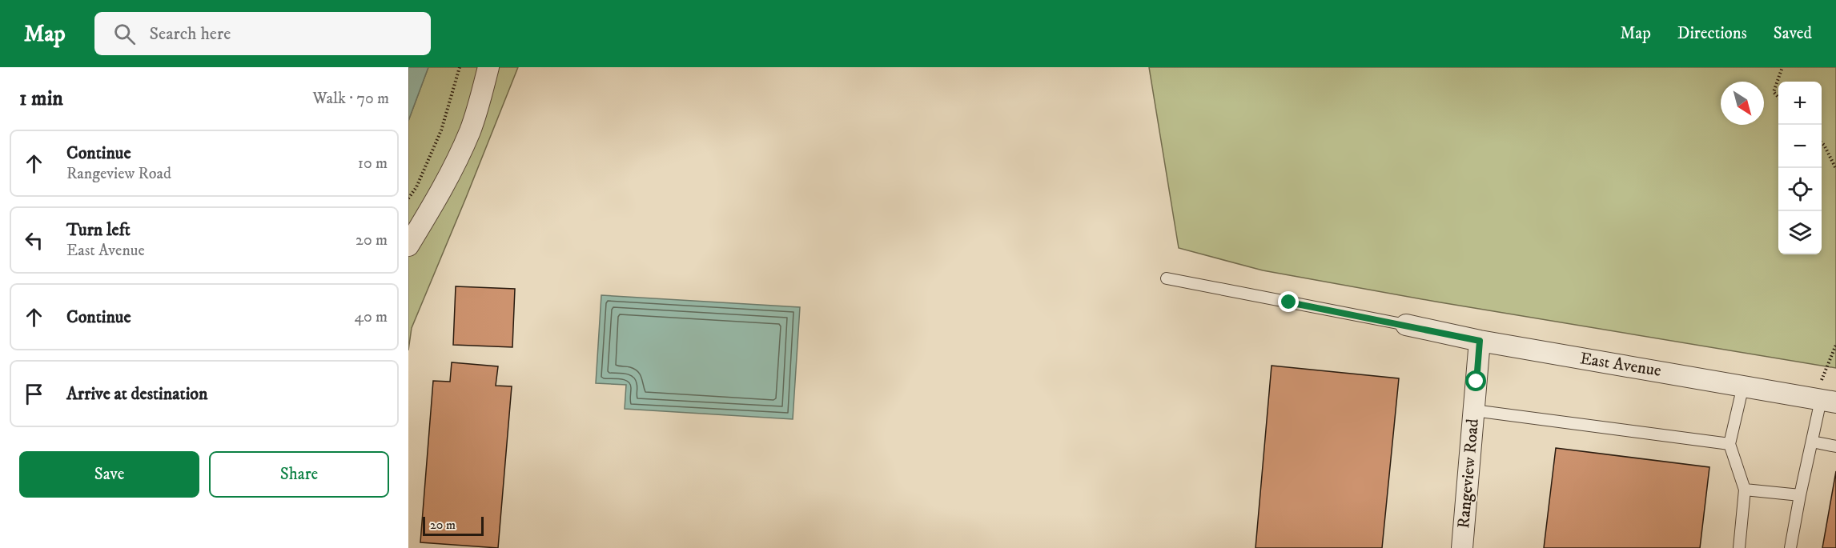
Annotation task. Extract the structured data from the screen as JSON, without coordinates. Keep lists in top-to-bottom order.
{
  "streets": {
    "street": ["East Avenue", "Rangeview Road"]
  },
  "crossings": [
    ["East Avenue", "Rangeview Road"]
  ],
  "scale_bar": "20 m",
  "north": "bottom right",
  "page": {
    "header": "Map",
    "search": "Search here",
    "nav": ["Map", "Directions", "Saved"],
    "heading": ["1 min", "Walk · 70 m"],
    "map_buttons": ["+", "−"],
    "list": [
      ["Continue", "Rangeview Road", "10 m"],
      ["Turn left", "East Avenue", "20 m"],
      ["Continue", "40 m"],
      "Arrive at destination"
    ],
    "buttons": ["Save", "Share"],
    "scale": "20 m"
  }
}
